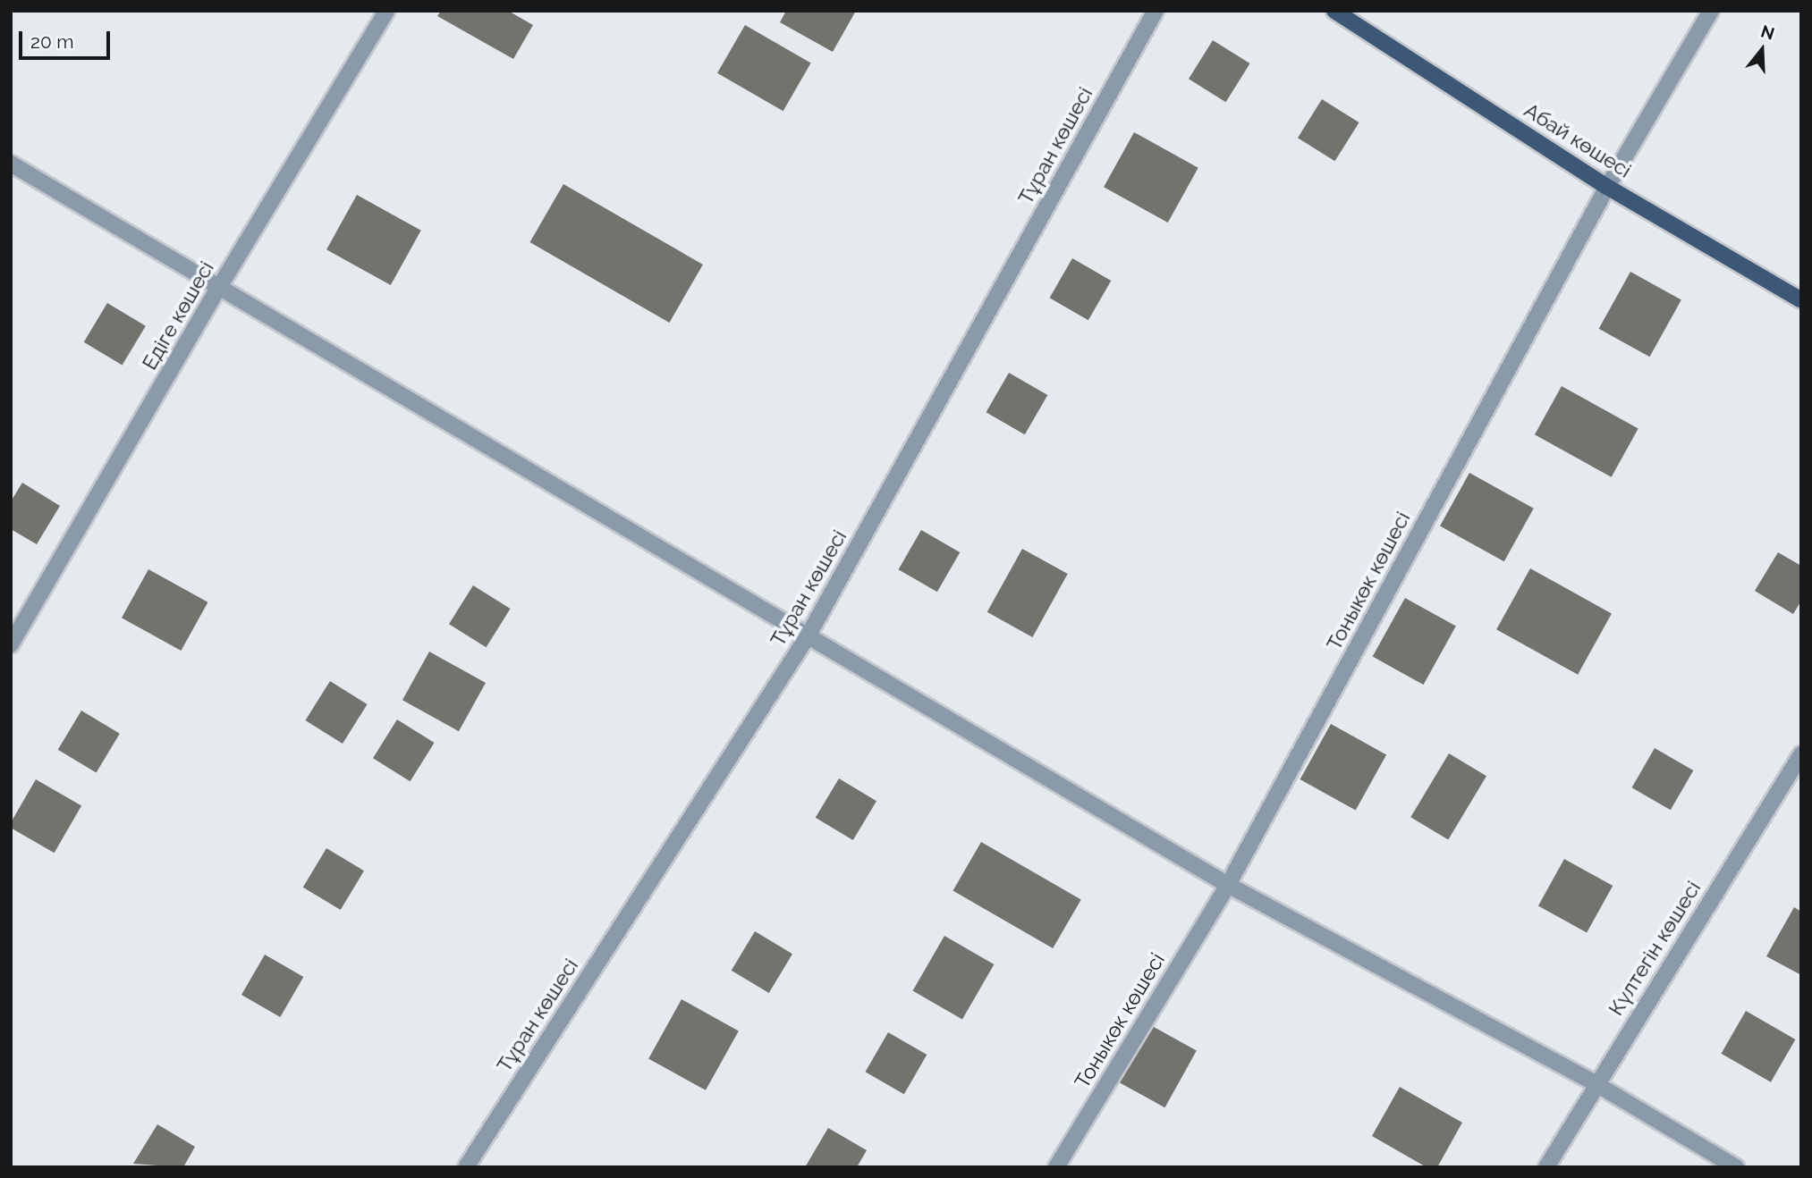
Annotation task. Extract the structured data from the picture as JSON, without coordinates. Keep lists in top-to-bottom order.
{
  "streets": {
    "main road": ["Абай көшесі"],
    "street": [
      "Тұран көшесі",
      "Едіге көшесі",
      "Тоныкөк көшесі",
      "Күлтегін көшесі"
    ]
  },
  "crossings": [
    ["Абай көшесі", "Тоныкөк көшесі"]
  ],
  "scale_bar": "20 m",
  "north": "top"
}
